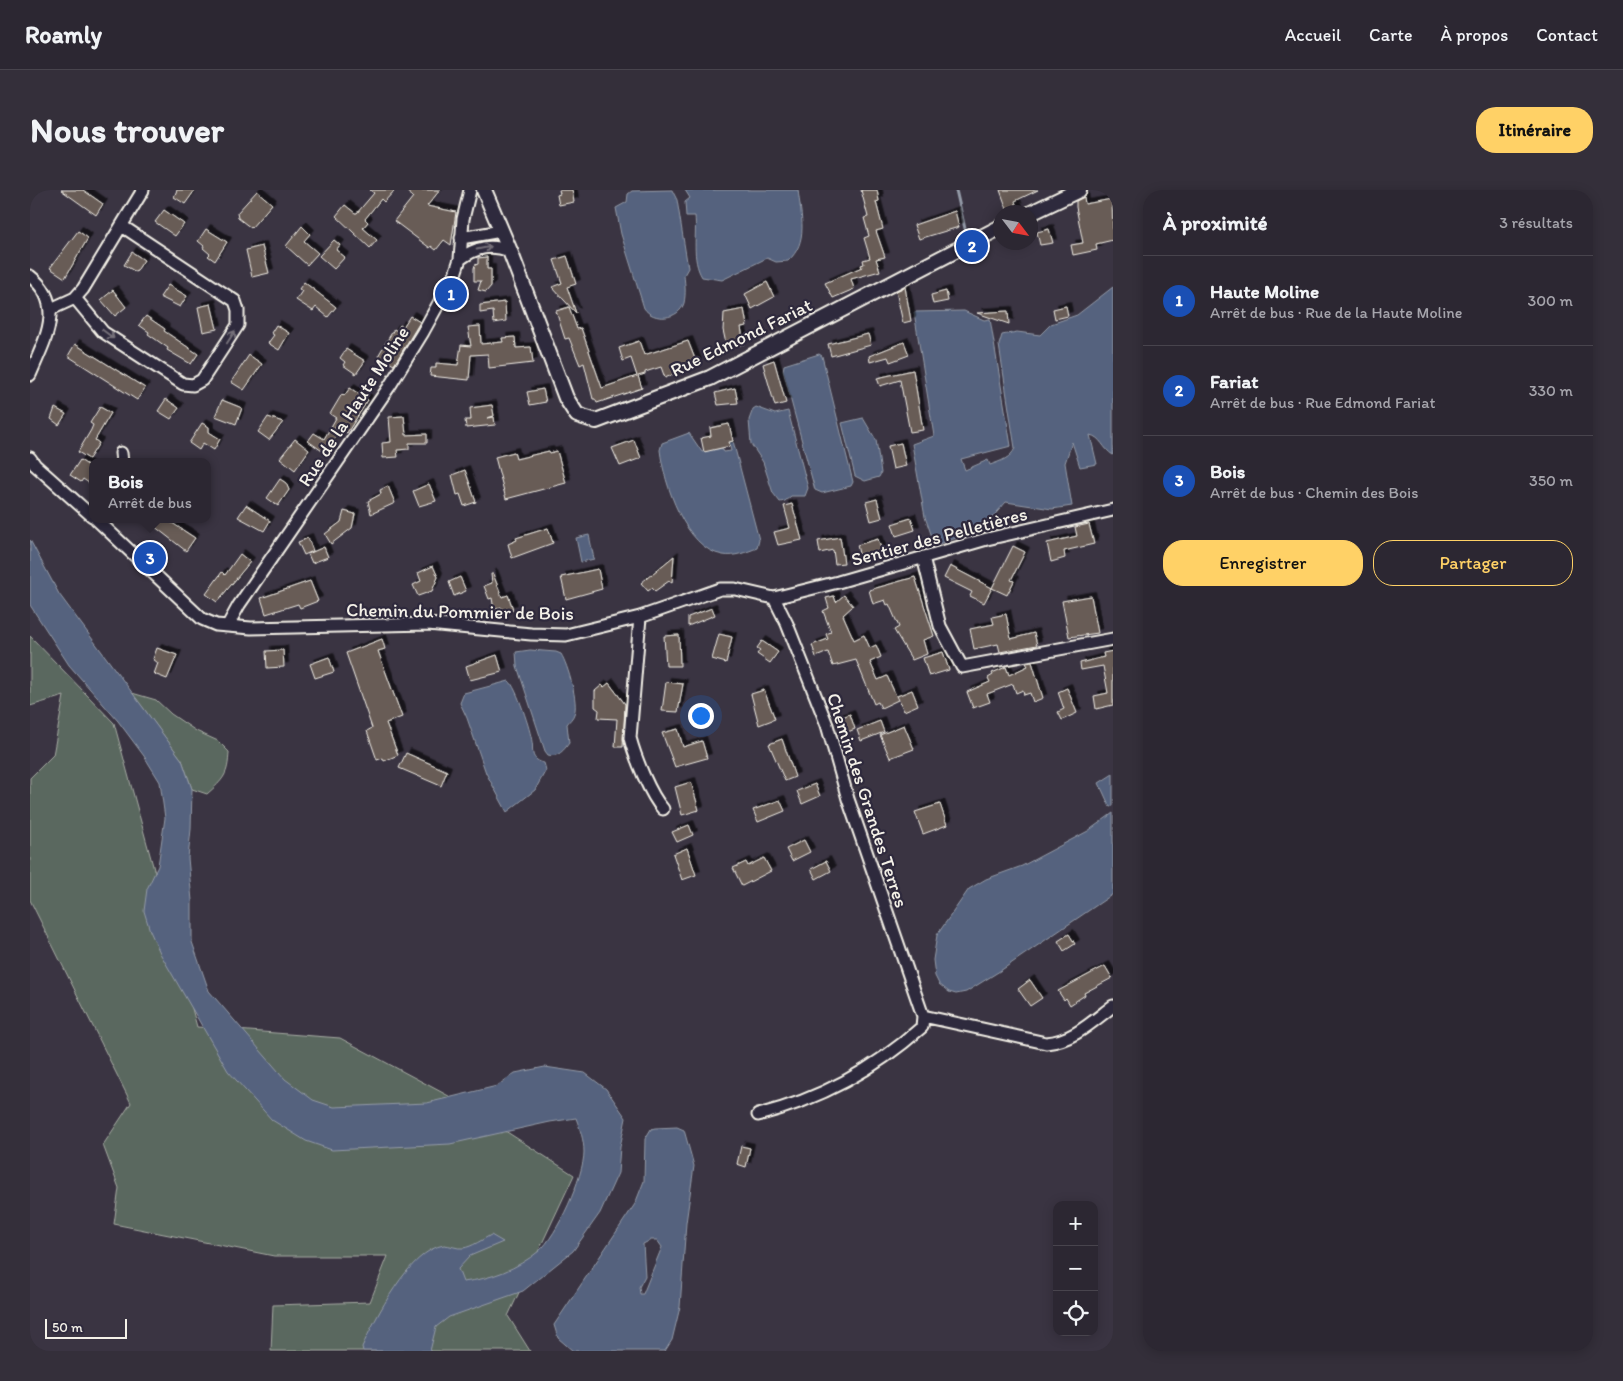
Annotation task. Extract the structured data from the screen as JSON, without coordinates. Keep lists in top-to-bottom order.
{
  "streets": {
    "street": [
      "Rue Edmond Fariat",
      "Rue de la Haute Moline",
      "Sentier des Pelletières",
      "Chemin du Pommier de Bois",
      "Chemin des Grandes Terres"
    ]
  },
  "crossings": [
    ["Rue de la Haute Moline", "Chemin du Pommier de Bois"],
    ["Sentier des Pelletières", "Chemin du Pommier de Bois"],
    ["Sentier des Pelletières", "Chemin des Grandes Terres"],
    ["Chemin du Pommier de Bois", "Chemin des Grandes Terres"]
  ],
  "scale_bar": "50 m",
  "north": "bottom right",
  "page": {
    "header": "Roamly",
    "nav": [
      "Accueil",
      "Carte",
      "À propos",
      "Contact"
    ],
    "buttons": [
      "Itinéraire",
      ["Enregistrer", "Partager"]
    ],
    "title": "Nous trouver",
    "heading": ["À proximité", "3 résultats"],
    "pins": ["2", "1", "3"],
    "list": [
      {
        "mark": "1",
        "name": "Haute Moline",
        "note": "Arrêt de bus · Rue de la Haute Moline",
        "value": "300 m"
      },
      {
        "mark": "2",
        "name": "Fariat",
        "note": "Arrêt de bus · Rue Edmond Fariat",
        "value": "330 m"
      },
      {
        "mark": "3",
        "name": "Bois",
        "note": "Arrêt de bus · Chemin des Bois",
        "value": "350 m"
      }
    ],
    "popup": ["Bois", "Arrêt de bus"],
    "map_buttons": ["+", "−"],
    "scale": "50 m"
  }
}
